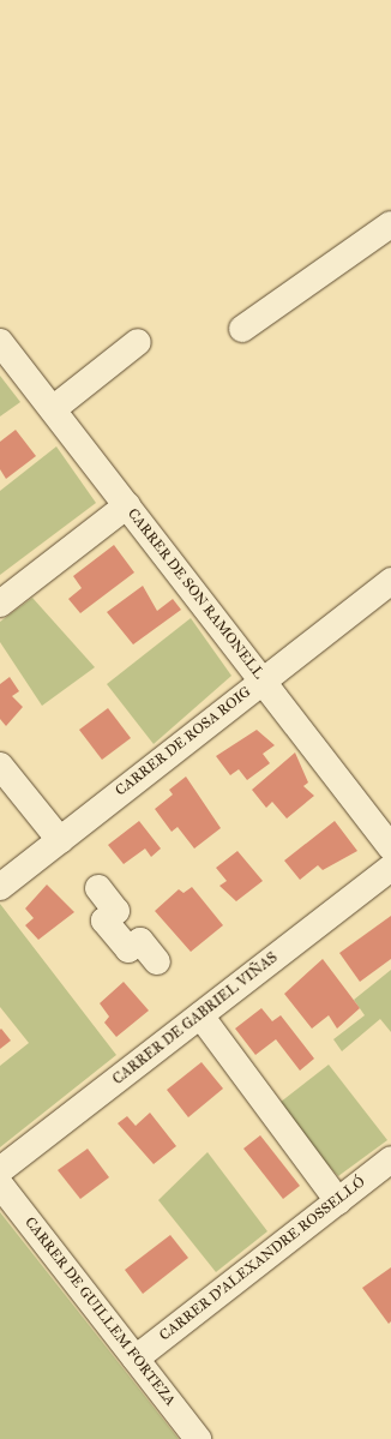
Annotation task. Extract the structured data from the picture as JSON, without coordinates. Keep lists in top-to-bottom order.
{
  "streets": {
    "street": [
      "CARRER DE SON RAMONELL",
      "CARRER DE ROSA ROIG",
      "CARRER DE GABRIEL VIÑAS",
      "CARRER D'ALEXANDRE ROSSELLÓ",
      "CARRER DE GUILLEM FORTEZA"
    ]
  },
  "crossings": [
    ["CARRER DE SON RAMONELL", "CARRER DE ROSA ROIG"],
    ["CARRER D'ALEXANDRE ROSSELLÓ", "CARRER DE GUILLEM FORTEZA"]
  ]
}
